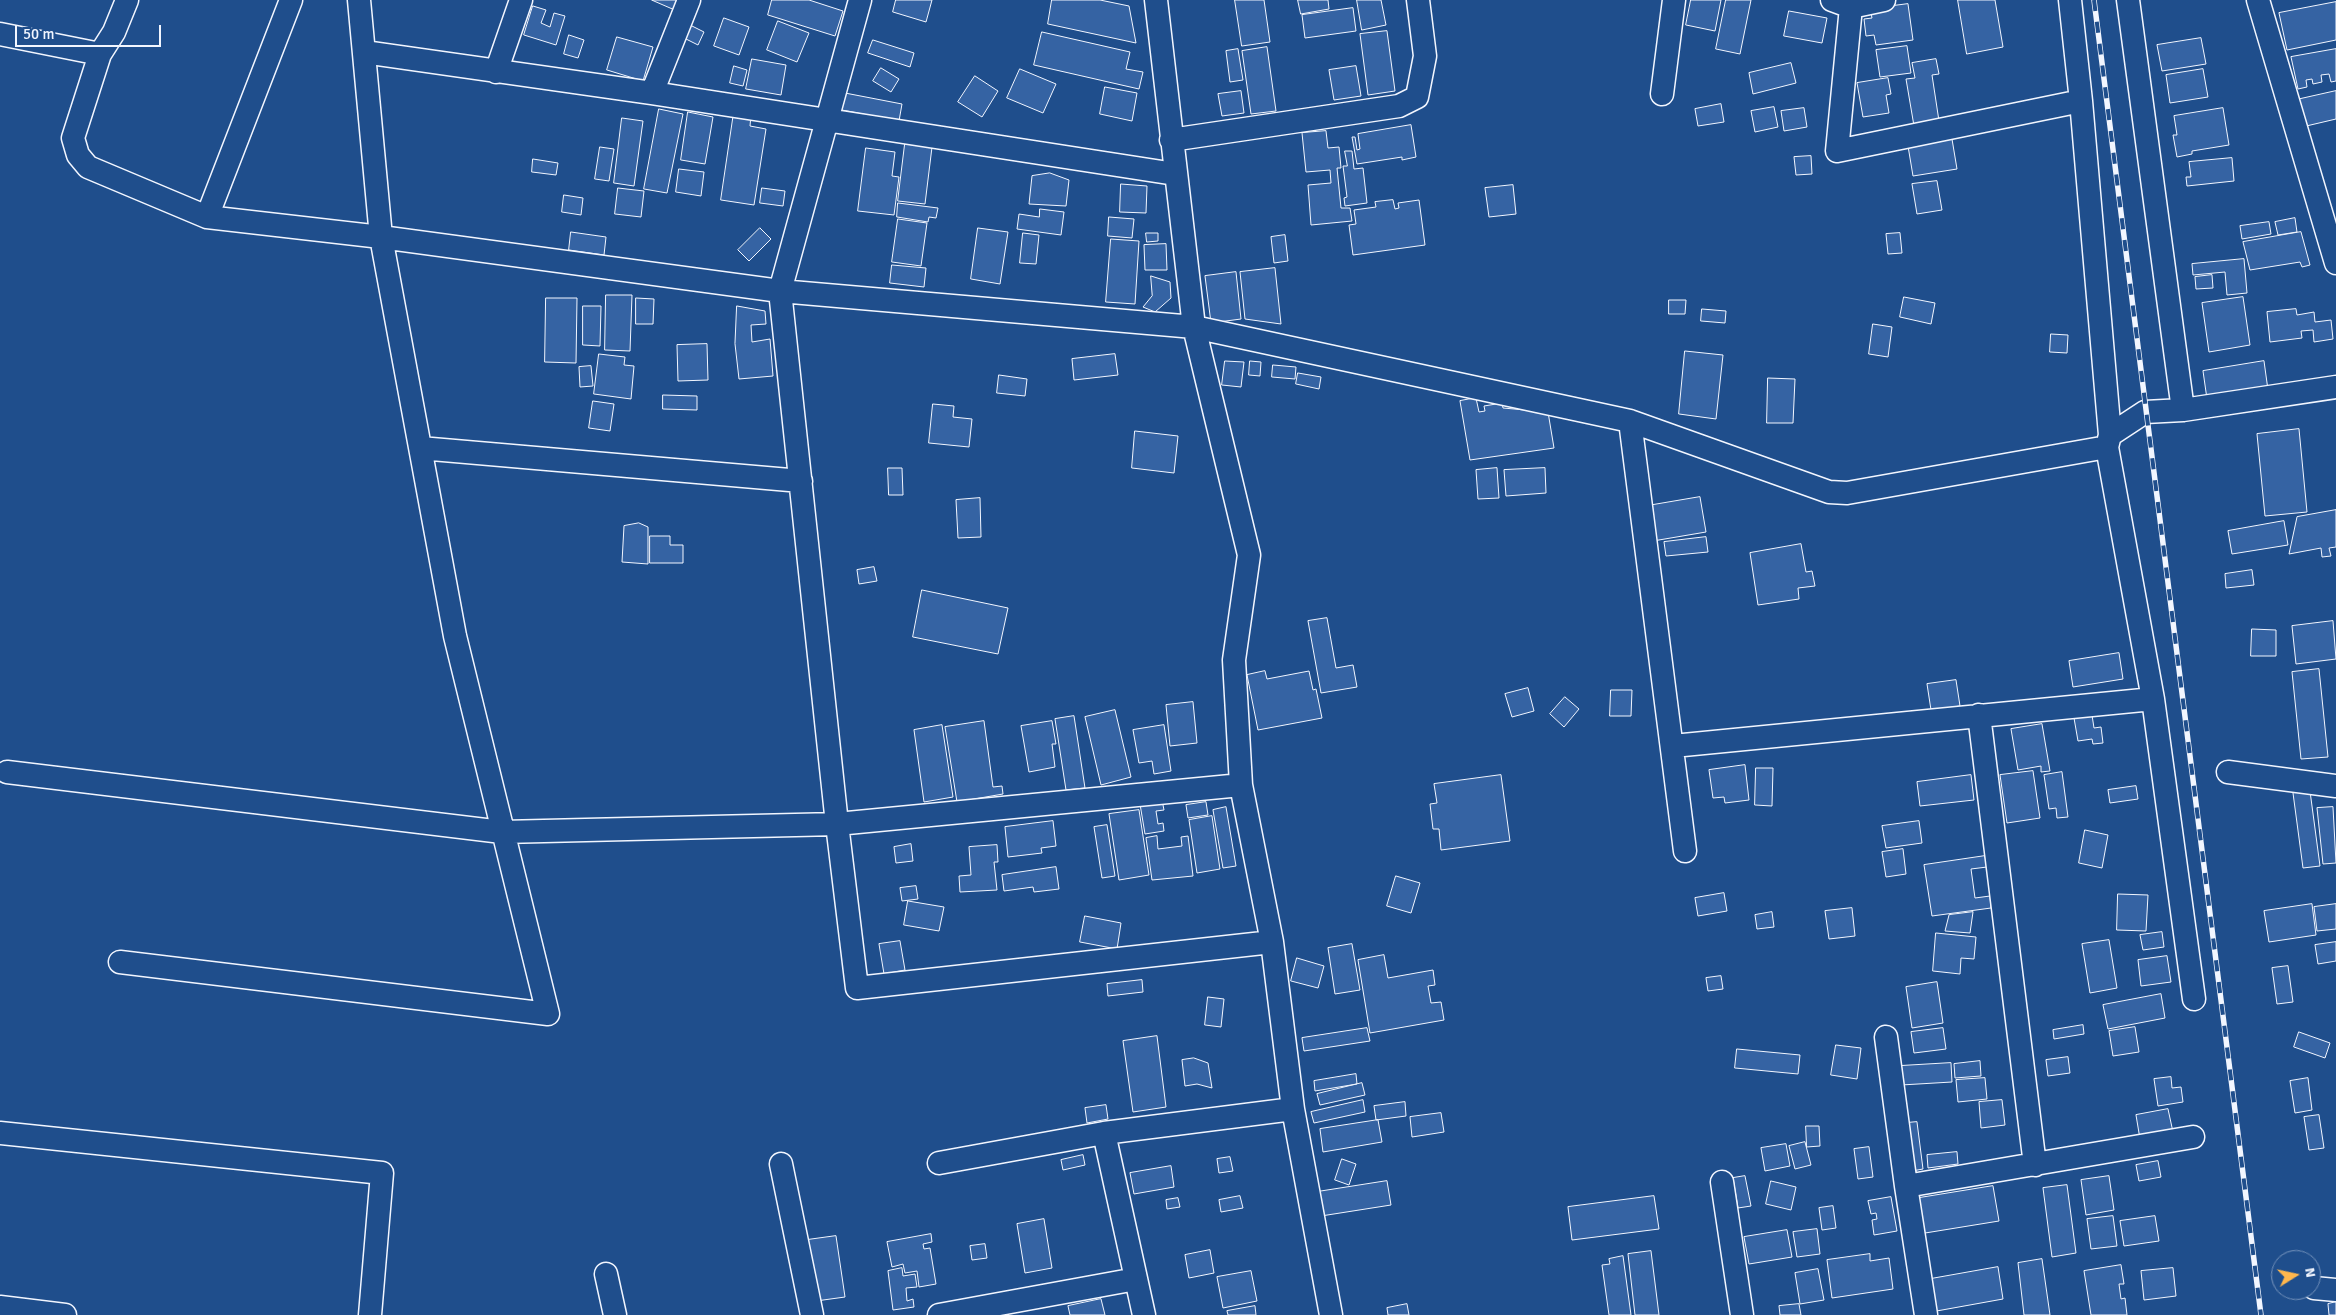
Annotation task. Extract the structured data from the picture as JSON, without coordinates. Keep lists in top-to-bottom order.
{
  "scale_bar": "50 m",
  "north": "right"
}
